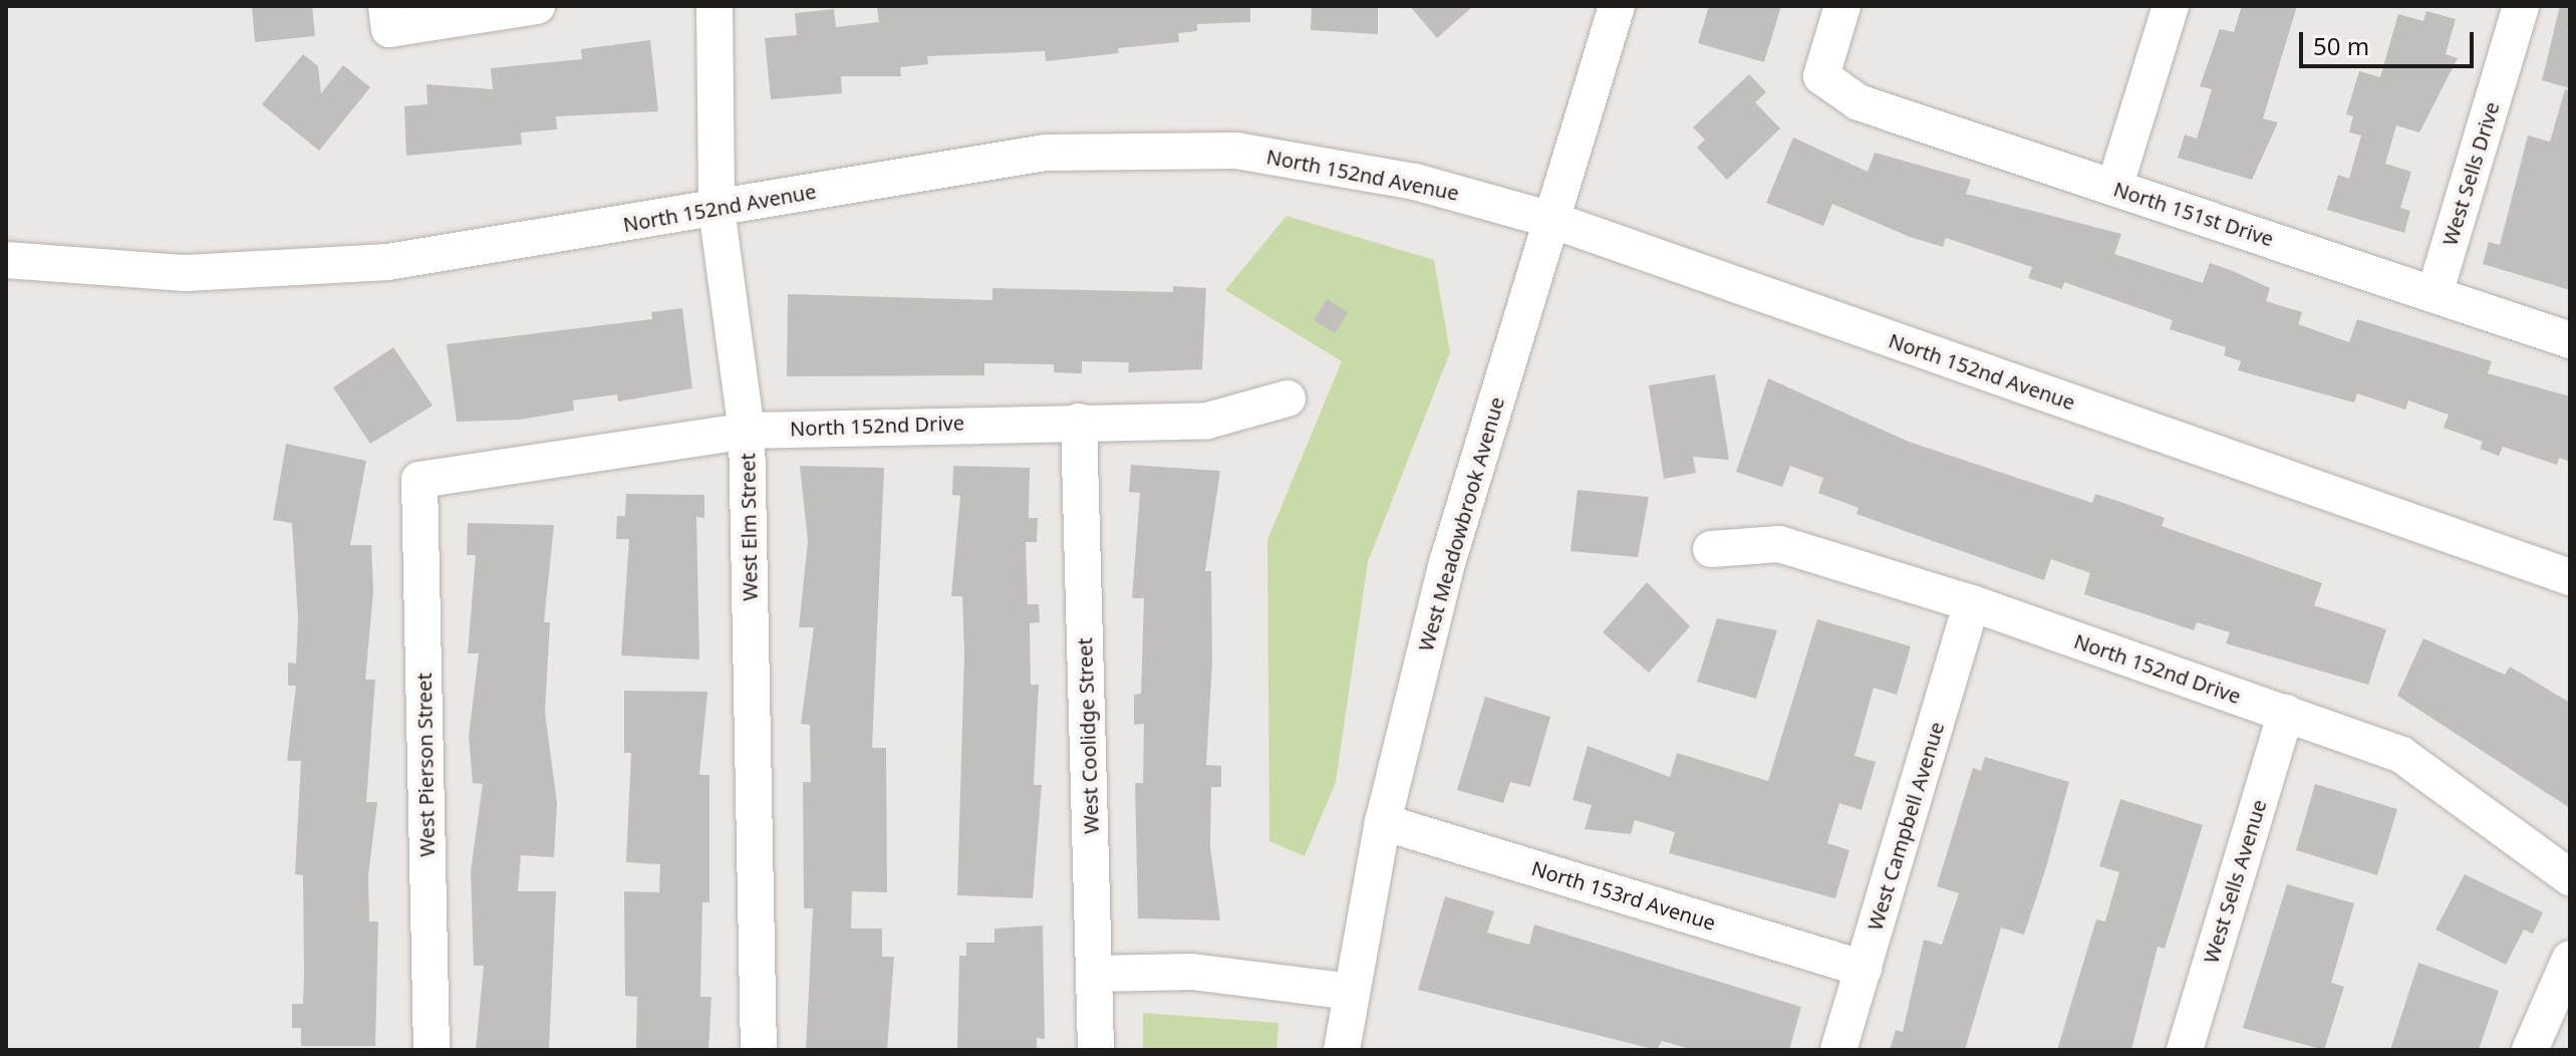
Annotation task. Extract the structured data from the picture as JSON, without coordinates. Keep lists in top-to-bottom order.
{
  "streets": {
    "street": [
      "West Sells Drive",
      "North 152nd Avenue",
      "North 151st Drive",
      "North 152nd Drive",
      "West Meadowbrook Avenue",
      "West Elm Street",
      "West Coolidge Street",
      "West Pierson Street",
      "West Campbell Avenue",
      "West Sells Avenue",
      "North 153rd Avenue"
    ]
  },
  "crossings": [
    ["West Sells Drive", "North 151st Drive"],
    ["North 152nd Avenue", "West Meadowbrook Avenue"],
    ["North 152nd Avenue", "West Elm Street"],
    ["North 152nd Drive", "West Elm Street"],
    ["North 152nd Drive", "West Coolidge Street"],
    ["North 152nd Drive", "West Pierson Street"],
    ["North 152nd Drive", "West Campbell Avenue"],
    ["North 152nd Drive", "West Sells Avenue"],
    ["West Meadowbrook Avenue", "North 153rd Avenue"],
    ["West Campbell Avenue", "North 153rd Avenue"]
  ],
  "scale_bar": "50 m"
}
